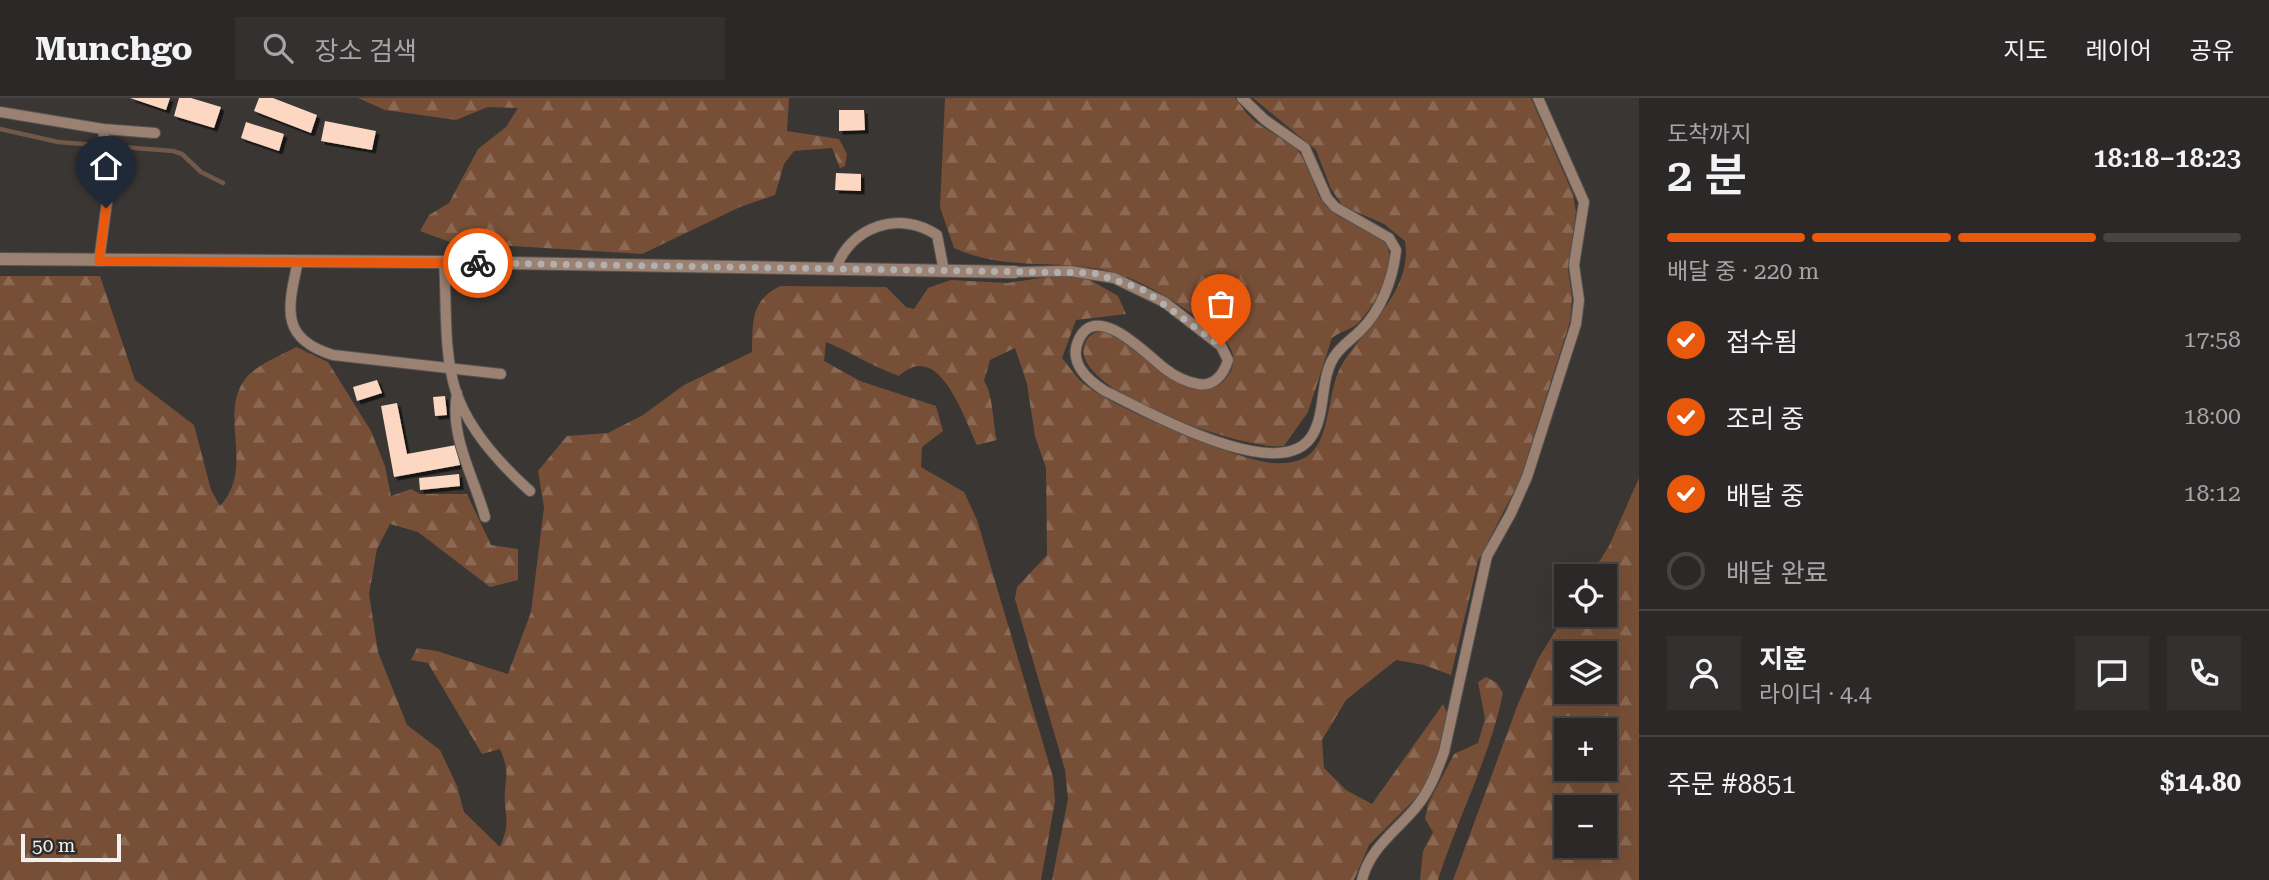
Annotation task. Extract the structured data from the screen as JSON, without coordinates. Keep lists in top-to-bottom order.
{
  "scale_bar": "50 m",
  "page": {
    "header": "Munchgo",
    "search": "장소 검색",
    "nav": ["지도", "레이어", "공유"],
    "heading": ["2 분", "도착까지", "18:18–18:23"],
    "panel": [
      "지훈",
      "라이더 · 4.4",
      "주문 #8851",
      "$14.80"
    ],
    "bar": "배달 중 · 220 m",
    "list": [
      ["접수됨", "17:58"],
      ["조리 중", "18:00"],
      ["배달 중", "18:12"],
      "배달 완료"
    ],
    "map_buttons": ["+", "−"],
    "scale": "50 m"
  }
}
